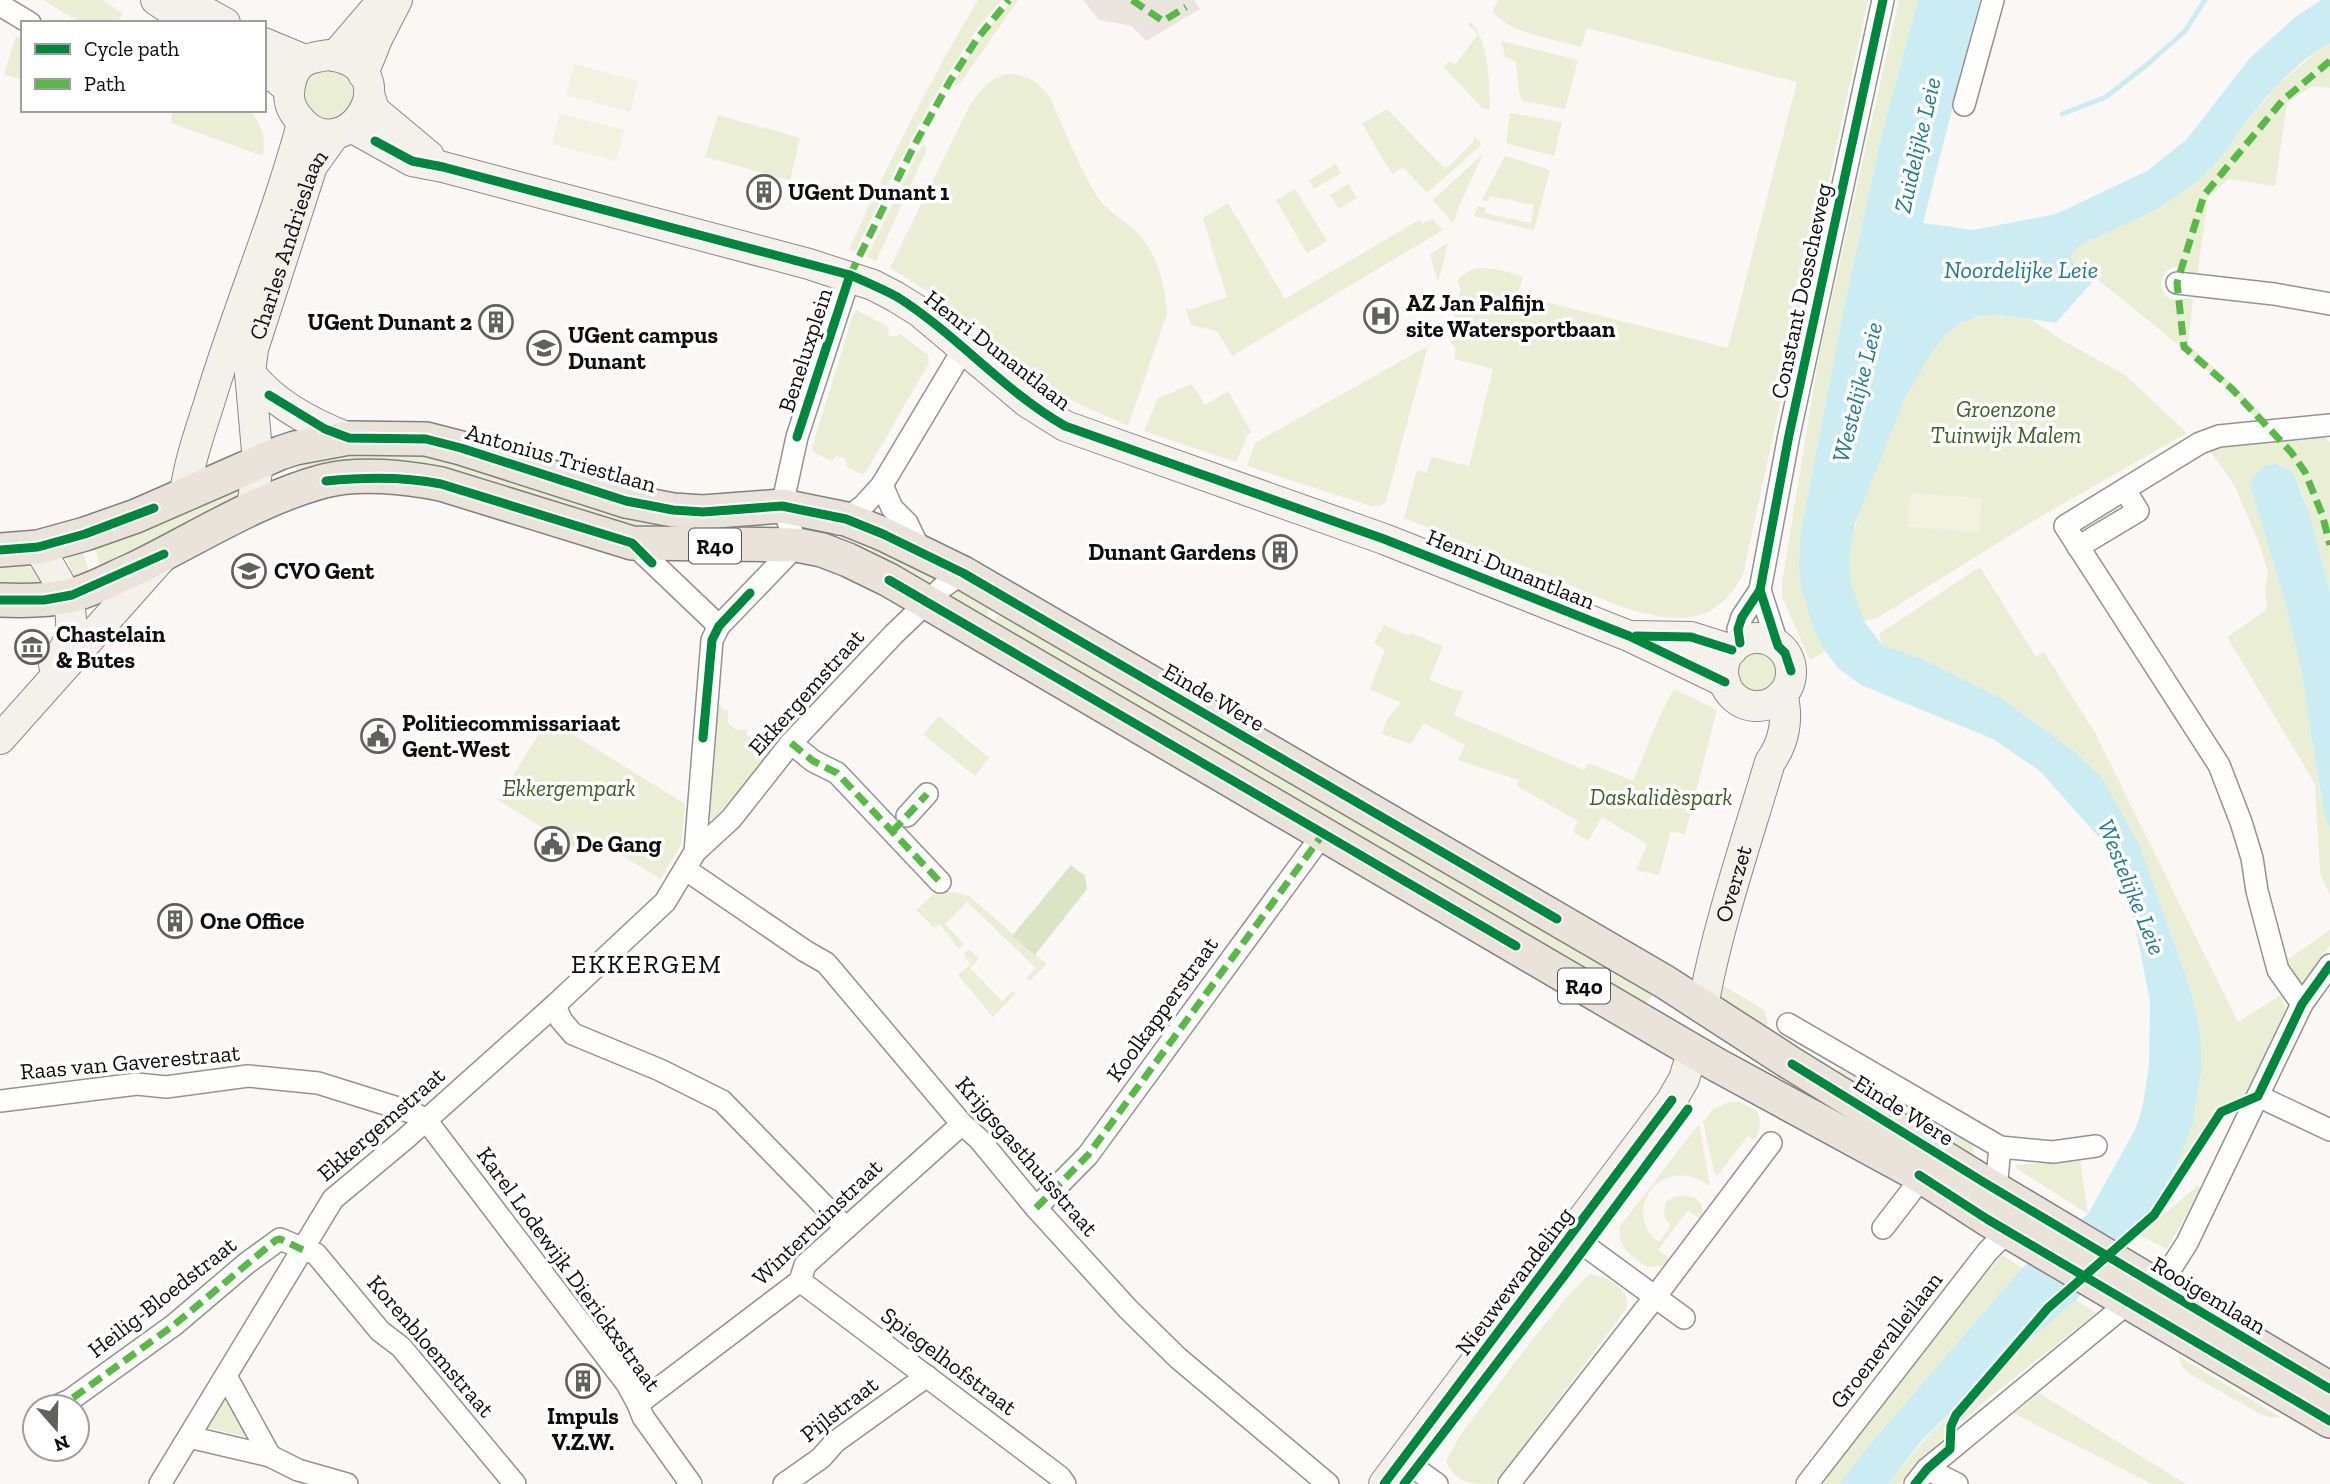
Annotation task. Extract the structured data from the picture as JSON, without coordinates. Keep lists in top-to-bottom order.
{
  "streets": {
    "main road": [
      "Antonius Triestlaan",
      "R40",
      "Einde Were",
      "Rooigemlaan"
    ],
    "street": [
      "Charles Andrieslaan",
      "Constant Dosscheweg",
      "Beneluxplein",
      "Henri Dunantlaan",
      "Ekkergemstraat",
      "Overzet",
      "Koolkapperstraat",
      "Raas van Gaverestraat",
      "Krijgsgasthuisstraat",
      "Wintertuinstraat",
      "Karel Lodewijk Dierickxstraat",
      "Nieuwewandeling",
      "Heilig-Bloedstraat",
      "Groenevalleilaan",
      "Korenbloemstraat",
      "Spiegelhofstraat",
      "Pijlstraat"
    ]
  },
  "crossings": [
    ["Charles Andrieslaan", "Henri Dunantlaan"],
    ["Charles Andrieslaan", "Antonius Triestlaan"],
    ["Charles Andrieslaan", "R40"],
    ["Constant Dosscheweg", "Henri Dunantlaan"],
    ["Constant Dosscheweg", "Overzet"],
    ["Beneluxplein", "Henri Dunantlaan"],
    ["Beneluxplein", "Antonius Triestlaan"],
    ["Henri Dunantlaan", "Overzet"],
    ["Antonius Triestlaan", "R40"],
    ["Antonius Triestlaan", "Einde Were"],
    ["R40", "Ekkergemstraat"],
    ["R40", "Einde Were"],
    ["Ekkergemstraat", "Einde Were"],
    ["Ekkergemstraat", "Raas van Gaverestraat"],
    ["Ekkergemstraat", "Krijgsgasthuisstraat"],
    ["Ekkergemstraat", "Karel Lodewijk Dierickxstraat"],
    ["Ekkergemstraat", "Heilig-Bloedstraat"],
    ["Ekkergemstraat", "Korenbloemstraat"],
    ["Einde Were", "Overzet"],
    ["Einde Were", "Koolkapperstraat"],
    ["Einde Were", "Nieuwewandeling"],
    ["Einde Were", "Rooigemlaan"],
    ["Einde Were", "Groenevalleilaan"],
    ["Koolkapperstraat", "Krijgsgasthuisstraat"],
    ["Raas van Gaverestraat", "Karel Lodewijk Dierickxstraat"],
    ["Krijgsgasthuisstraat", "Wintertuinstraat"],
    ["Wintertuinstraat", "Karel Lodewijk Dierickxstraat"],
    ["Wintertuinstraat", "Spiegelhofstraat"],
    ["Rooigemlaan", "Groenevalleilaan"],
    ["Heilig-Bloedstraat", "Korenbloemstraat"],
    ["Spiegelhofstraat", "Pijlstraat"]
  ],
  "districts": ["EKKERGEM"],
  "water": ["Zuidelijke Leie", "Noordelijke Leie", "Westelijke Leie"],
  "parks": ["Groenzone Tuinwijk Malem", "Ekkergempark", "Daskalidèspark"],
  "places": {
    "building": [
      "UGent Dunant 1",
      "UGent Dunant 2",
      "Dunant Gardens",
      "One Office",
      "Impuls V.Z.W."
    ],
    "hospital": ["AZ Jan Palfijn site Watersportbaan"],
    "school or university": ["UGent campus Dunant", "CVO Gent"],
    "museum": ["Chastelain & Butes"],
    "public building": ["Politiecommissariaat Gent-West", "De Gang"]
  },
  "legend": ["Cycle path", "Path"],
  "north": "bottom"
}
